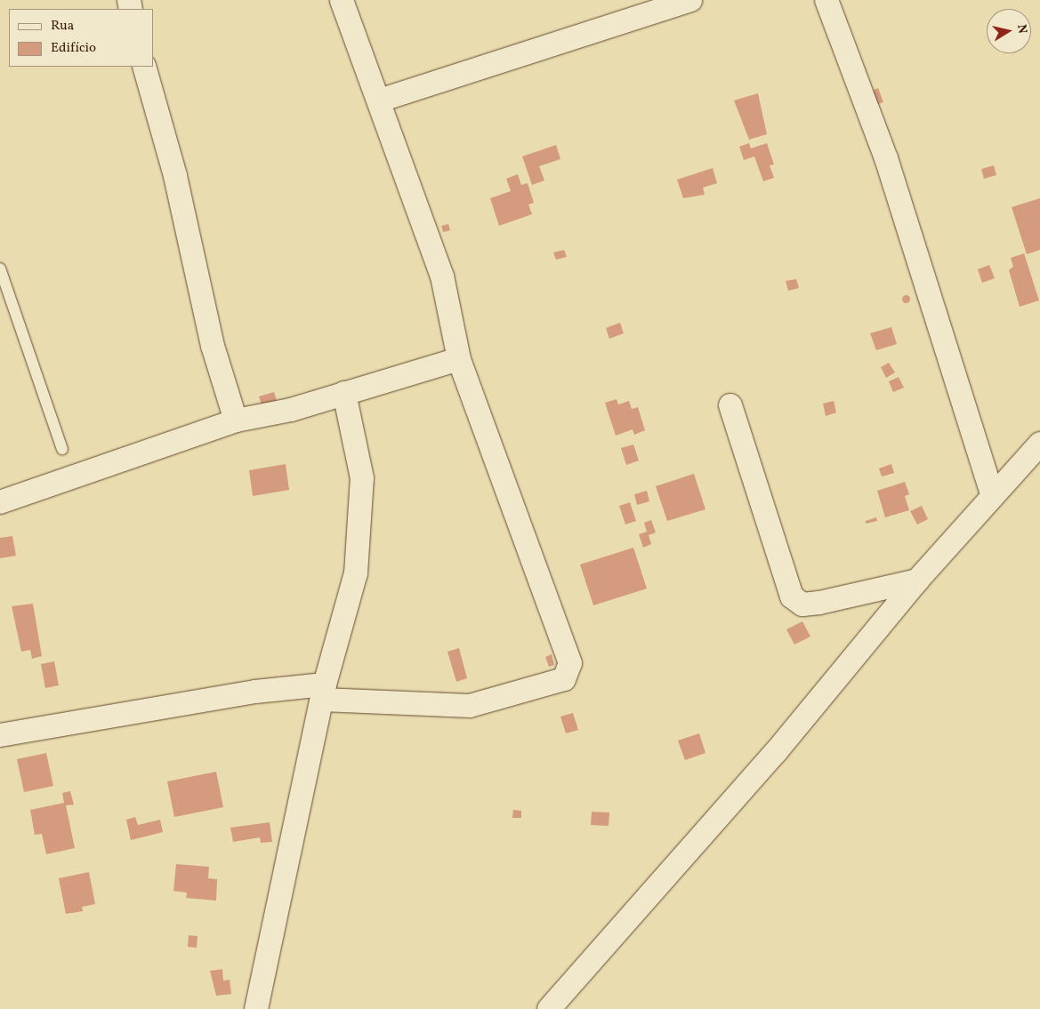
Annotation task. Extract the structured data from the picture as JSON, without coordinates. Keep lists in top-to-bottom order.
{
  "legend": ["Rua", "Edifício"],
  "north": "right"
}
